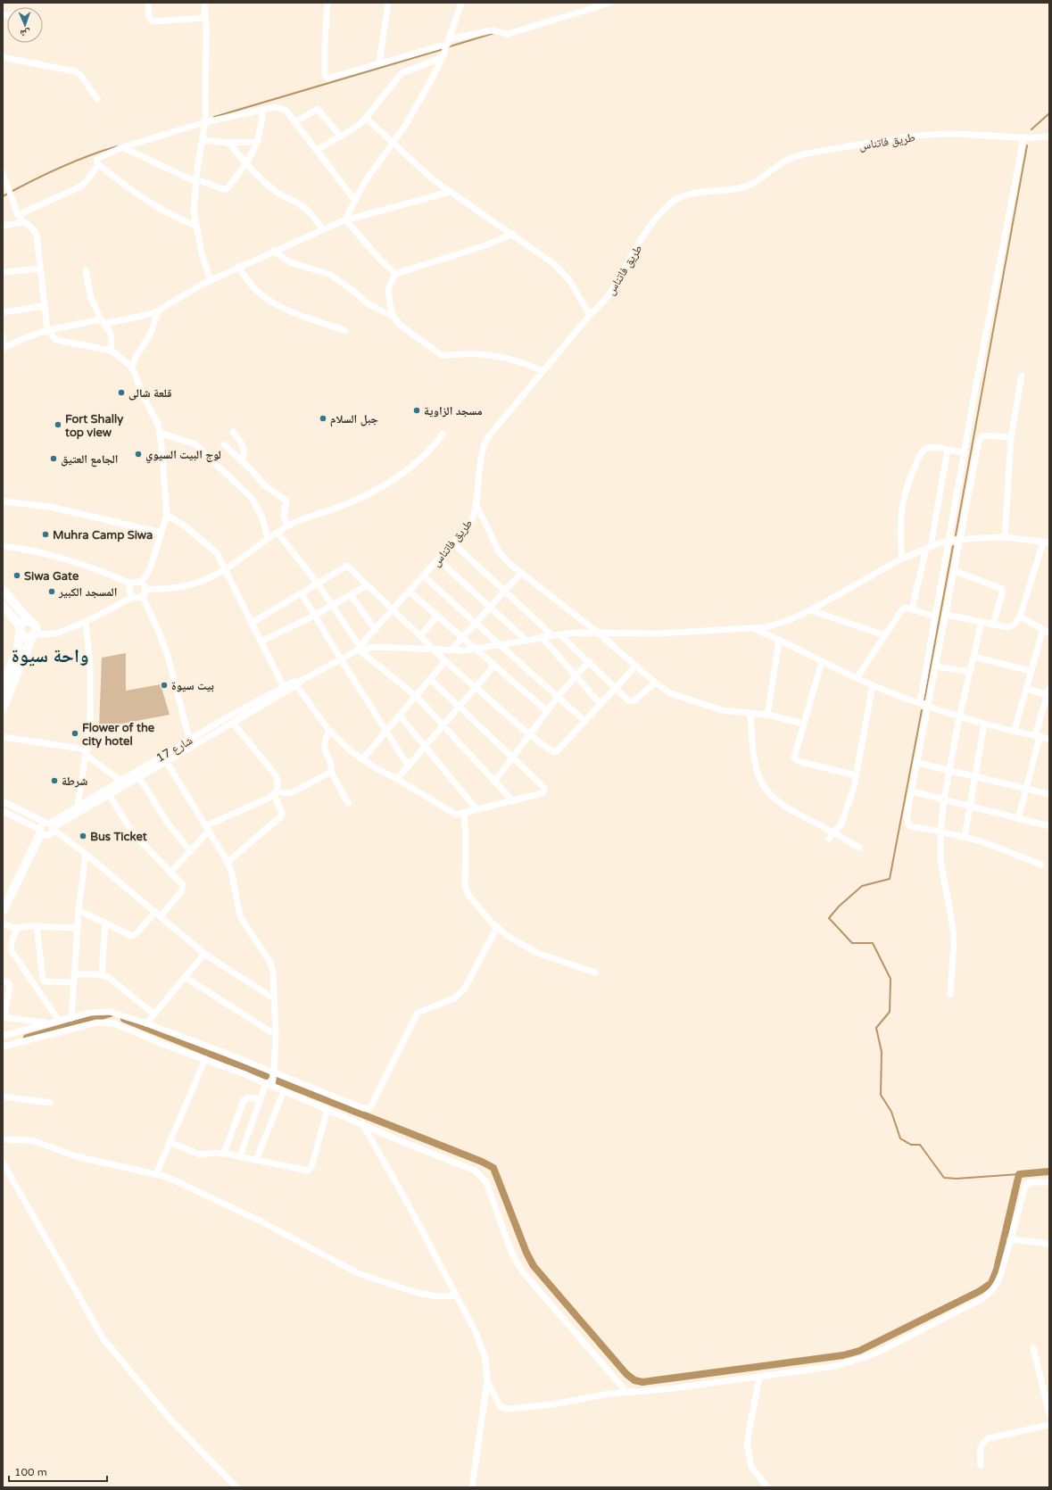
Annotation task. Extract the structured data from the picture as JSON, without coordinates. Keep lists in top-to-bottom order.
{
  "streets": {
    "street": ["طريق فاتناس", "شارع 17"]
  },
  "crossings": [
    ["طريق فاتناس", "شارع 17"]
  ],
  "districts": ["واحة سيوة"],
  "places": [
    "قلعة شالى",
    "مسجد الزاوية",
    "جبل السلام",
    "Fort Shally top view",
    "لوج البيت السيوي",
    "الجامع العتيق",
    "Muhra Camp Siwa",
    "Siwa Gate",
    "المسجد الكبير",
    "بيت سيوة",
    "Flower of the city hotel",
    "شرطة",
    "Bus Ticket"
  ],
  "scale_bar": "100 m",
  "north": "bottom"
}
